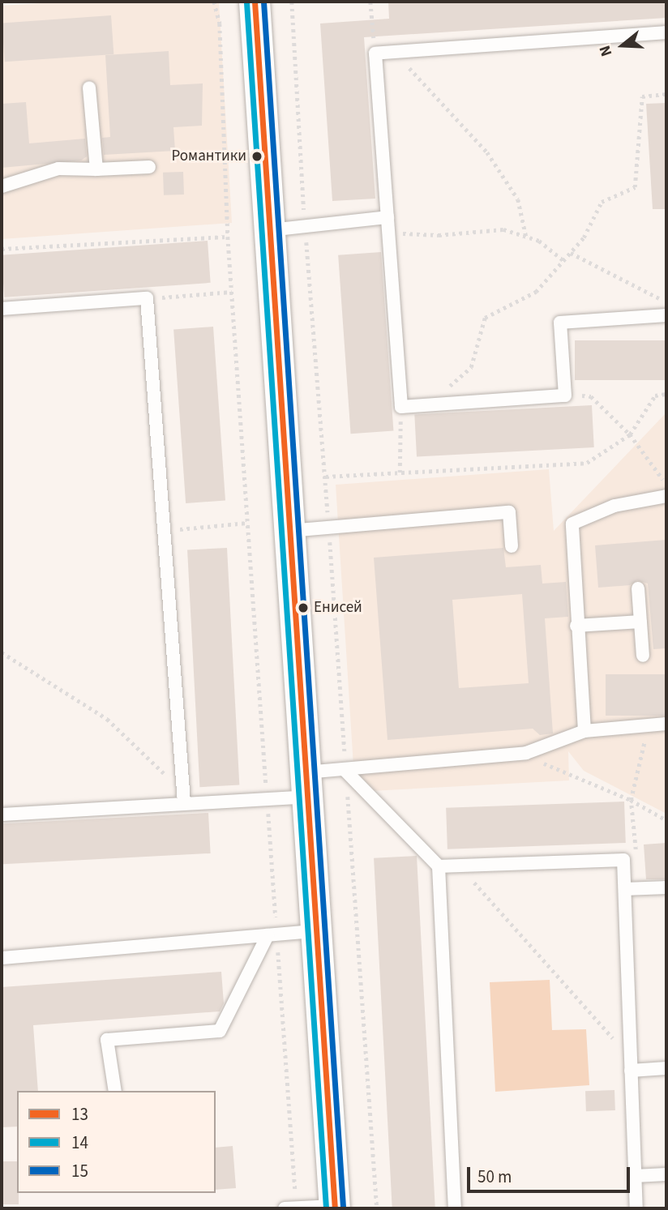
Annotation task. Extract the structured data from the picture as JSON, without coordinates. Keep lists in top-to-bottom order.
{
  "places": ["Романтики", "Енисей"],
  "lines": ["transit line 13", "transit line 15", "transit line 14"],
  "legend": ["13", "14", "15"],
  "scale_bar": "50 m",
  "north": "left"
}
